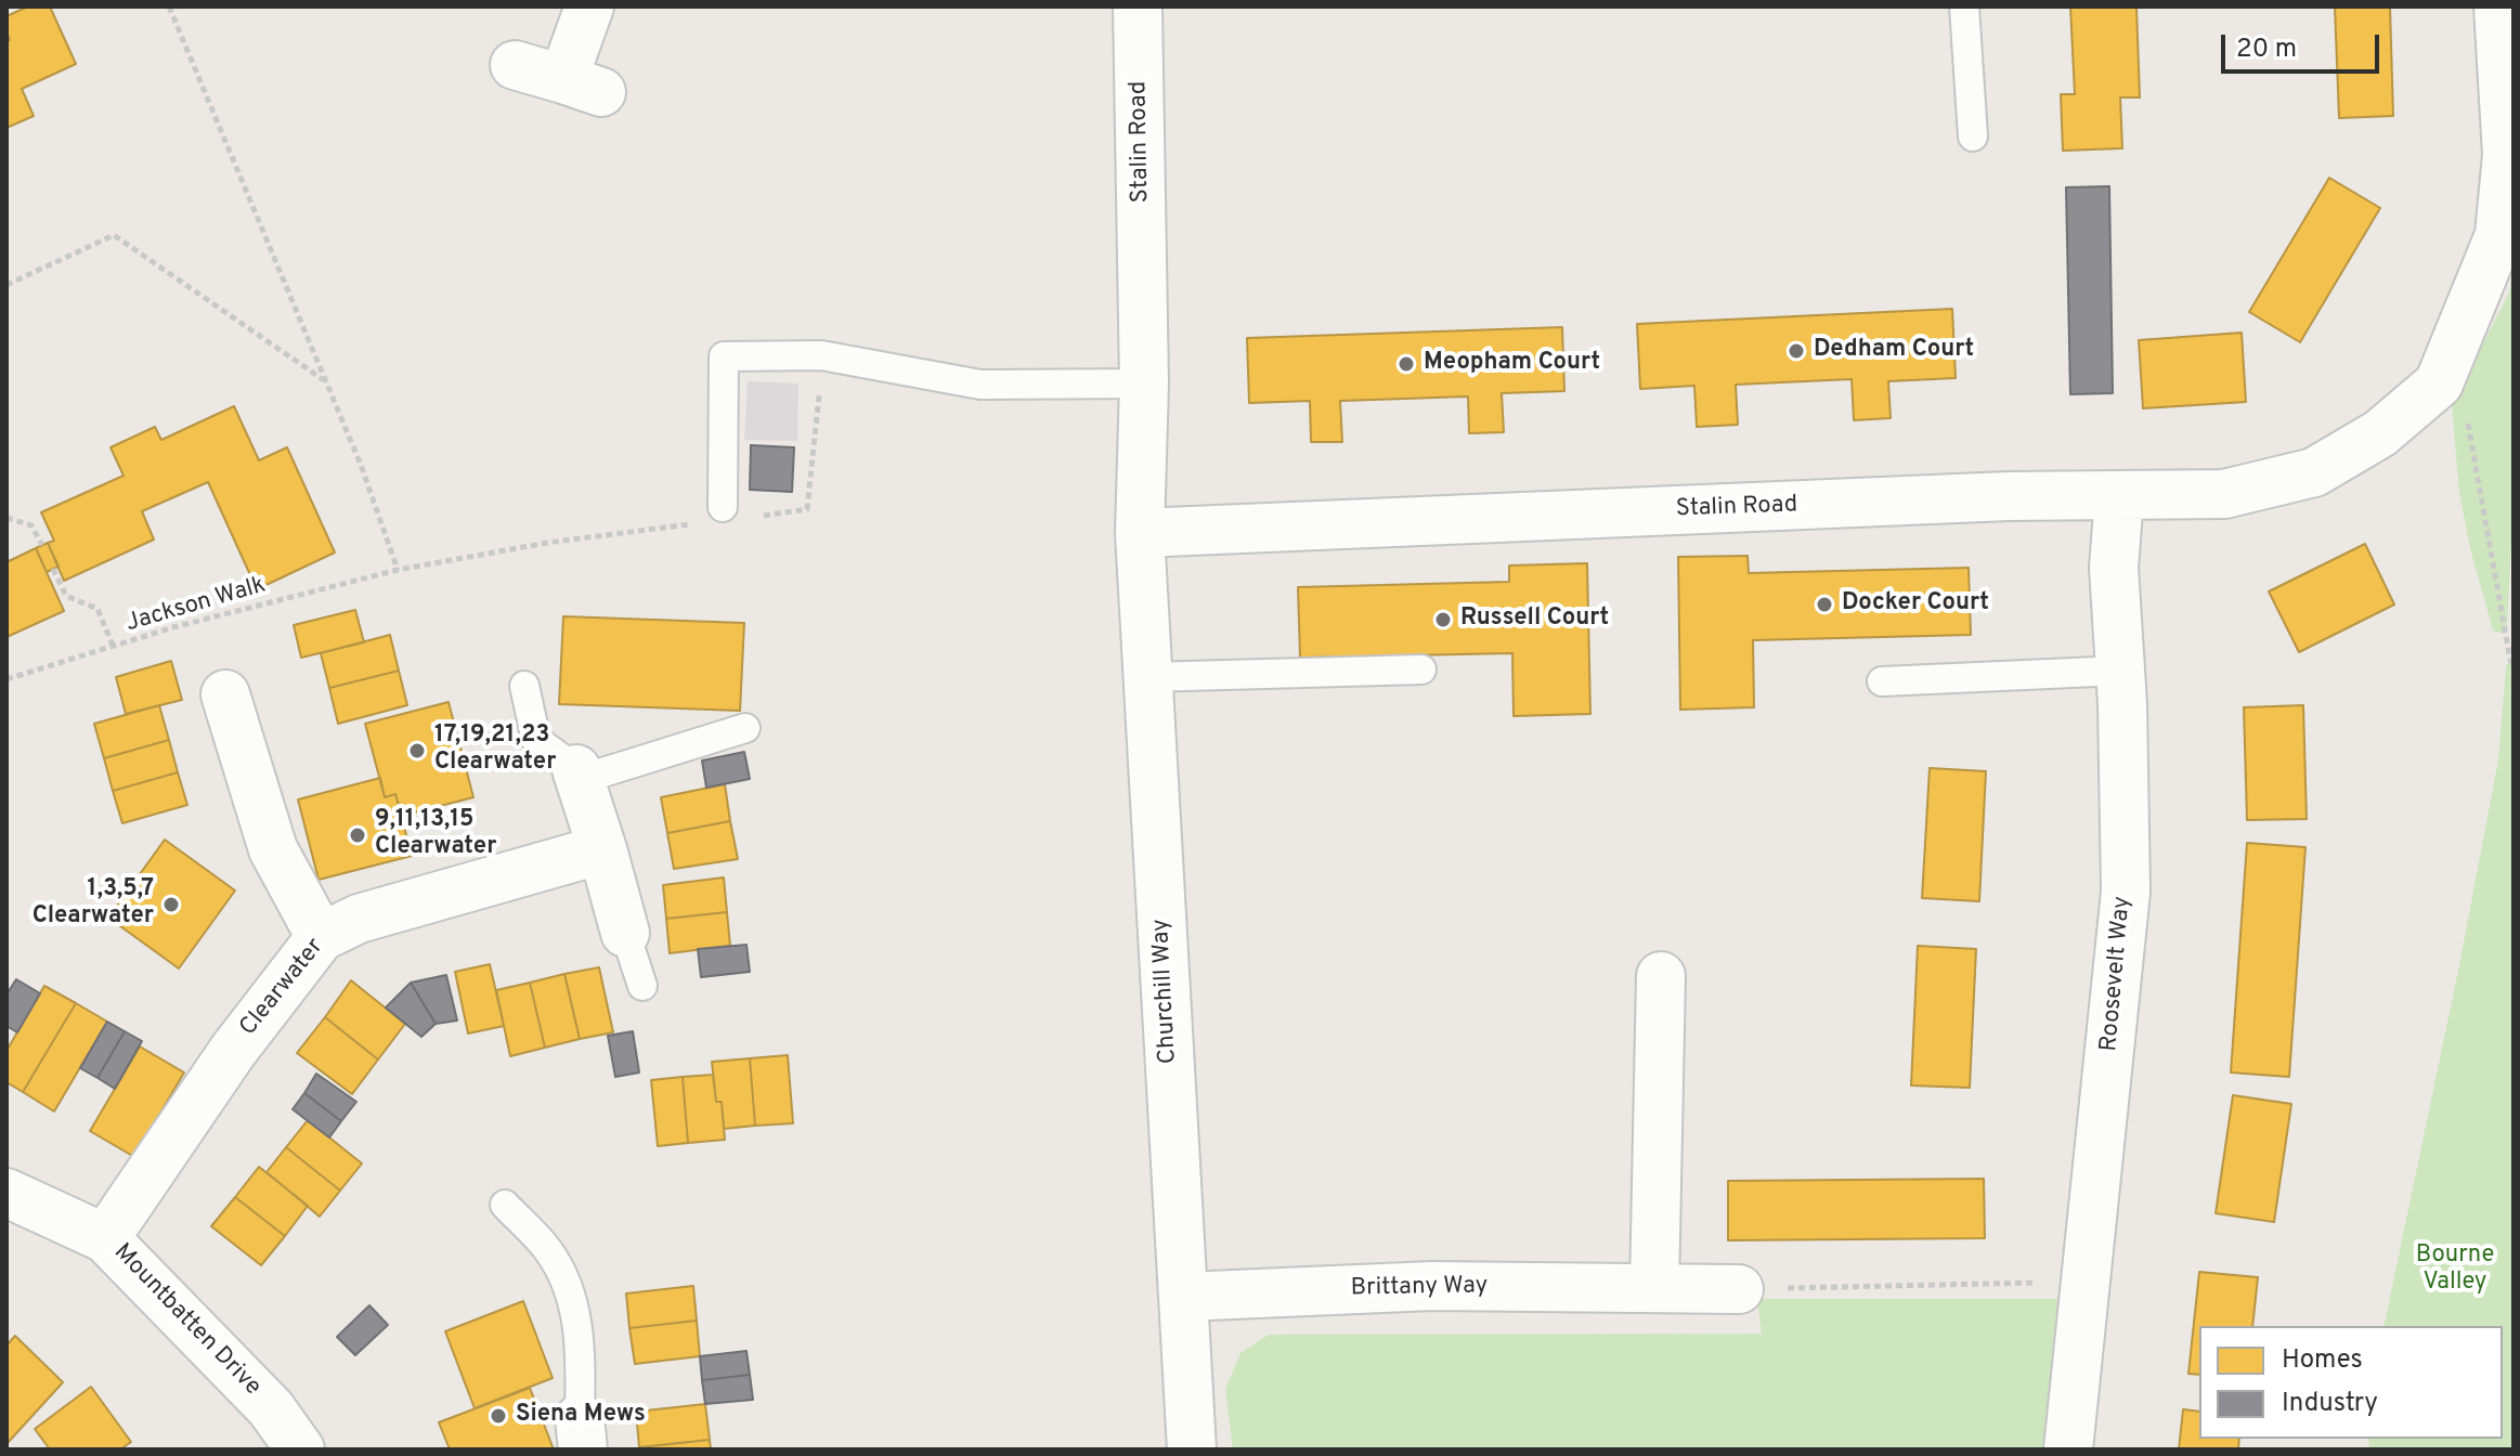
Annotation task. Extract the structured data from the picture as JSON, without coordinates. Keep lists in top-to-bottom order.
{
  "streets": {
    "street": [
      "Stalin Road",
      "Roosevelt Way",
      "Clearwater",
      "Churchill Way",
      "Brittany Way",
      "Mountbatten Drive"
    ],
    "path": ["Jackson Walk"]
  },
  "crossings": [
    ["Stalin Road", "Roosevelt Way"],
    ["Stalin Road", "Churchill Way"],
    ["Clearwater", "Mountbatten Drive"],
    ["Churchill Way", "Brittany Way"]
  ],
  "parks": ["Bourne Valley"],
  "places": [
    "Dedham Court",
    "Meopham Court",
    "Docker Court",
    "Russell Court",
    "17,19,21,23 Clearwater",
    "9,11,13,15 Clearwater",
    "1,3,5,7 Clearwater",
    "Siena Mews"
  ],
  "legend": ["Homes", "Industry"],
  "scale_bar": "20 m"
}
